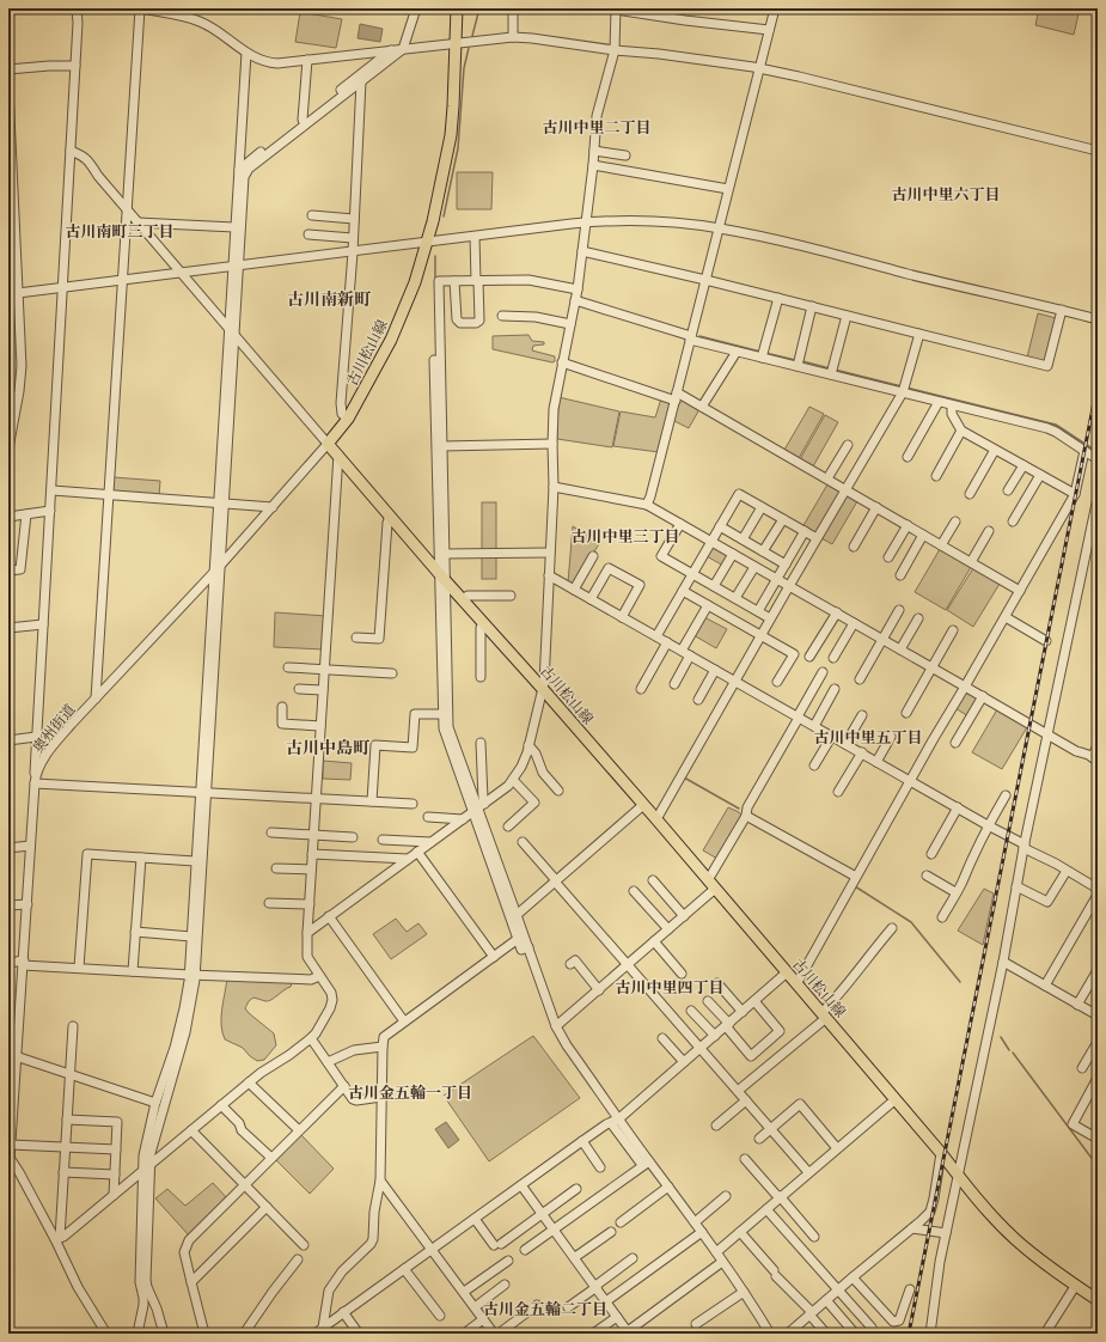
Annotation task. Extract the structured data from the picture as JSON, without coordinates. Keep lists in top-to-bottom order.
{
  "streets": {
    "main road": ["古川松山線"],
    "street": ["奥州街道"]
  },
  "crossings": [
    ["古川松山線", "奥州街道"]
  ],
  "districts": [
    "古川中里二丁目",
    "古川中里六丁目",
    "古川南町三丁目",
    "古川南新町",
    "古川中里三丁目",
    "古川中里五丁目",
    "古川中島町",
    "古川中里四丁目",
    "古川金五輪一丁目",
    "古川金五輪二丁目"
  ]
}
